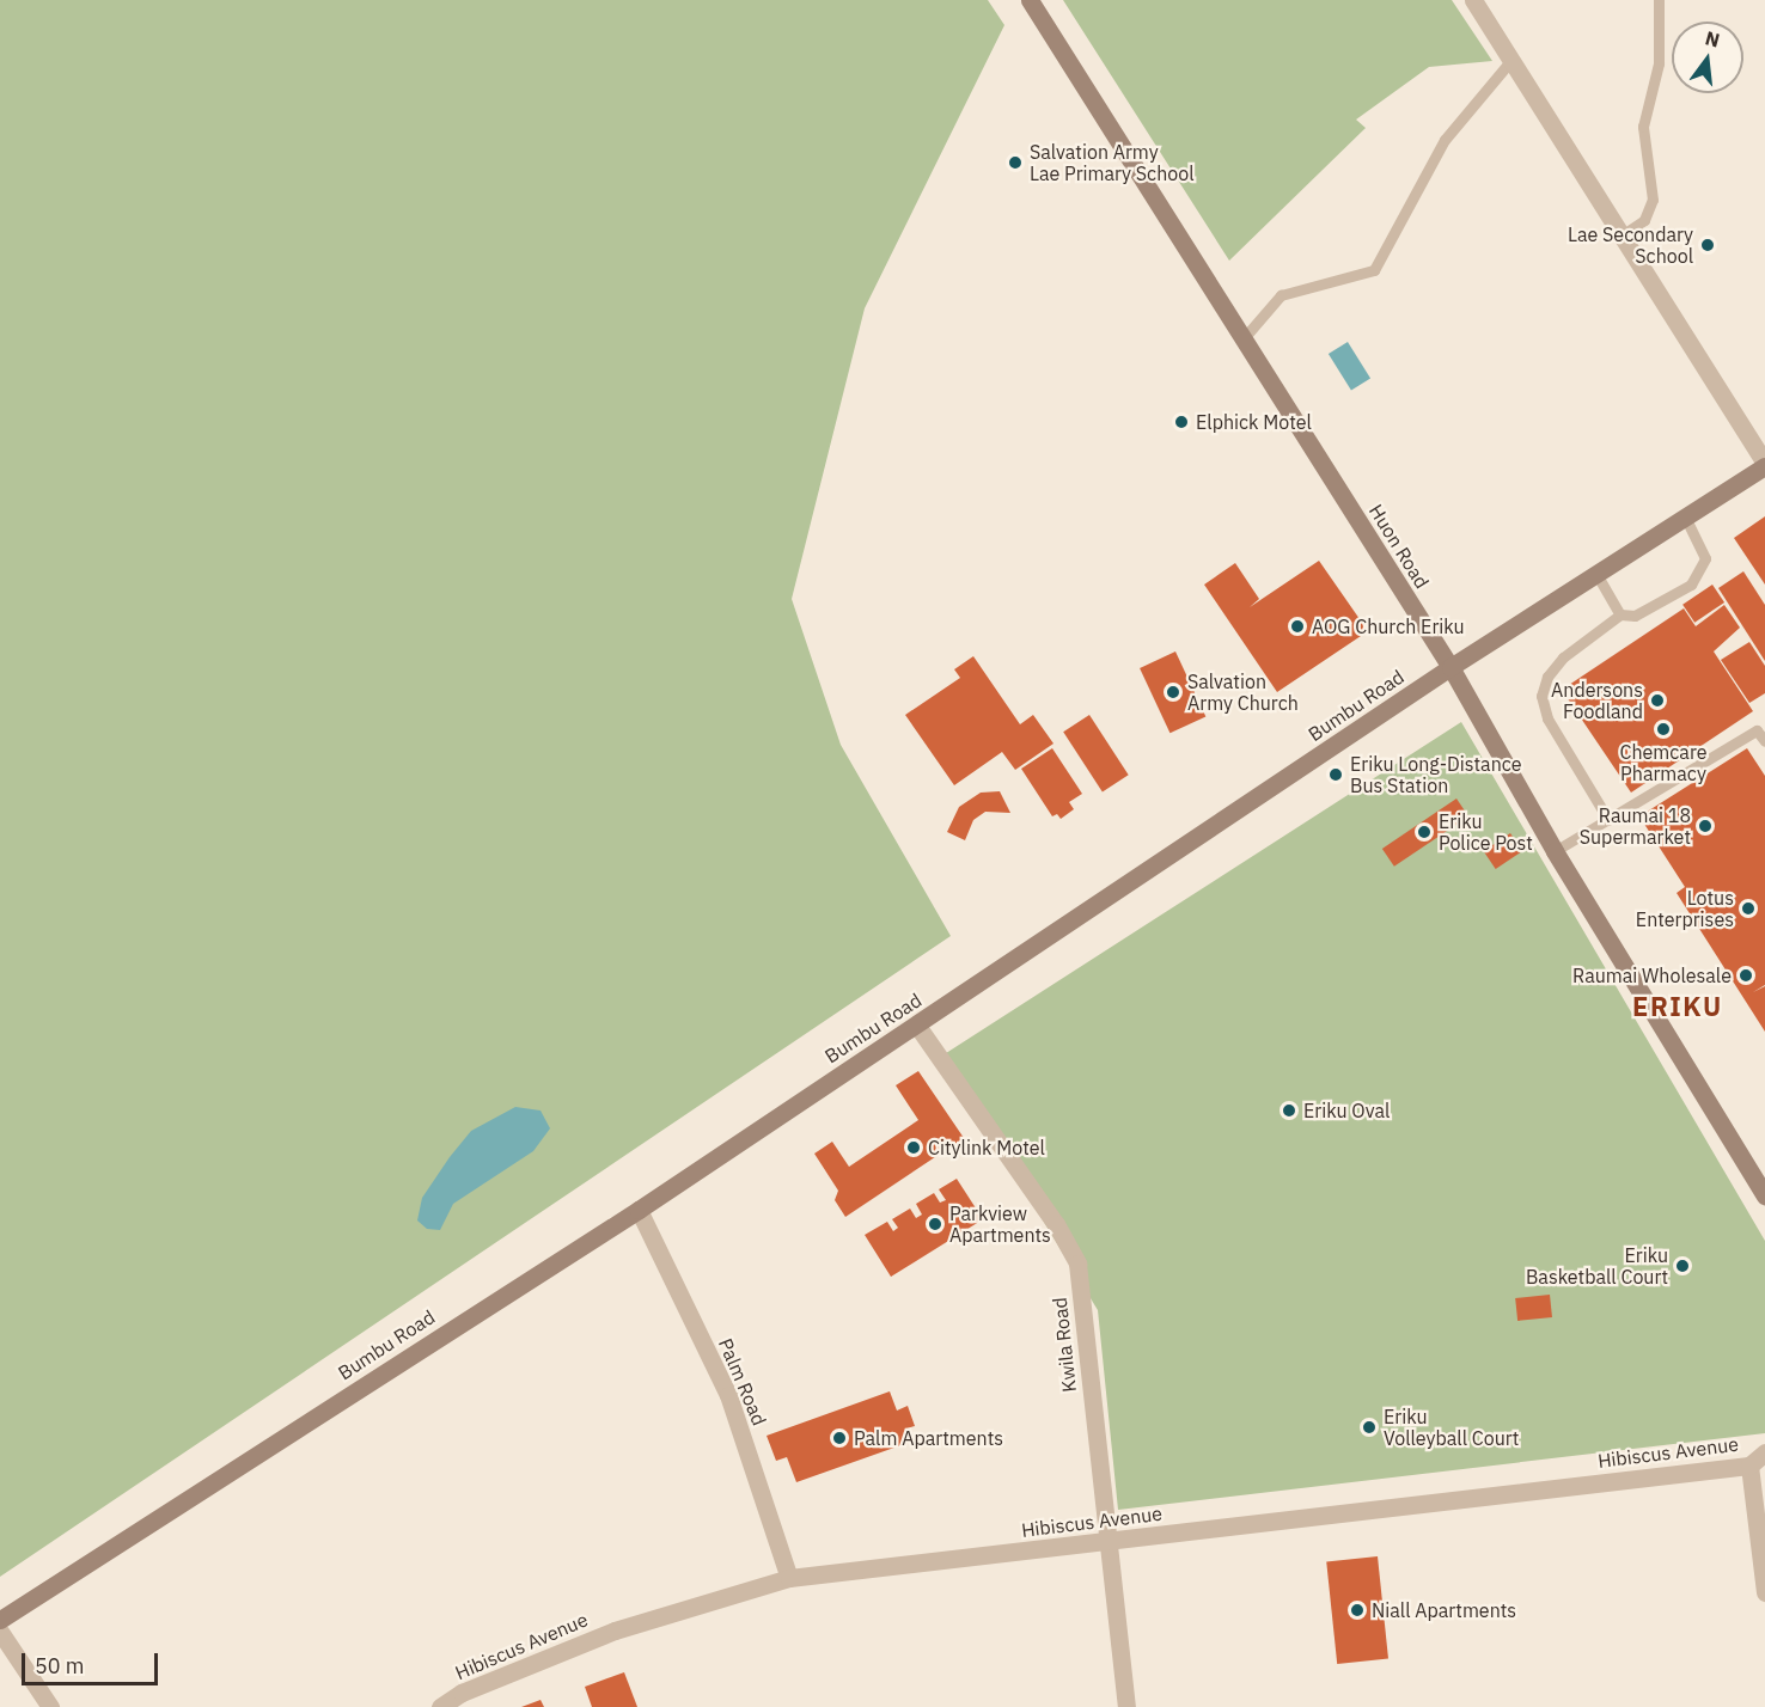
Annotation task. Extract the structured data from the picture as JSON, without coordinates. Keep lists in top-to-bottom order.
{
  "streets": {
    "main road": ["Huon Road", "Bumbu Road"],
    "street": ["Kwila Road", "Palm Road", "Hibiscus Avenue"]
  },
  "crossings": [
    ["Huon Road", "Bumbu Road"],
    ["Bumbu Road", "Kwila Road"],
    ["Bumbu Road", "Palm Road"],
    ["Kwila Road", "Hibiscus Avenue"],
    ["Palm Road", "Hibiscus Avenue"]
  ],
  "districts": ["ERIKU"],
  "places": [
    "Salvation Army Lae Primary School",
    "Lae Secondary School",
    "Elphick Motel",
    "AOG Church Eriku",
    "Salvation Army Church",
    "Andersons Foodland",
    "Chemcare Pharmacy",
    "Eriku Long-Distance Bus Station",
    "Raumai 18 Supermarket",
    "Eriku Police Post",
    "Lotus Enterprises",
    "Raumai Wholesale",
    "Eriku Oval",
    "Citylink Motel",
    "Parkview Apartments",
    "Eriku Basketball Court",
    "Eriku Volleyball Court",
    "Palm Apartments",
    "Niall Apartments"
  ],
  "scale_bar": "50 m",
  "north": "top"
}
